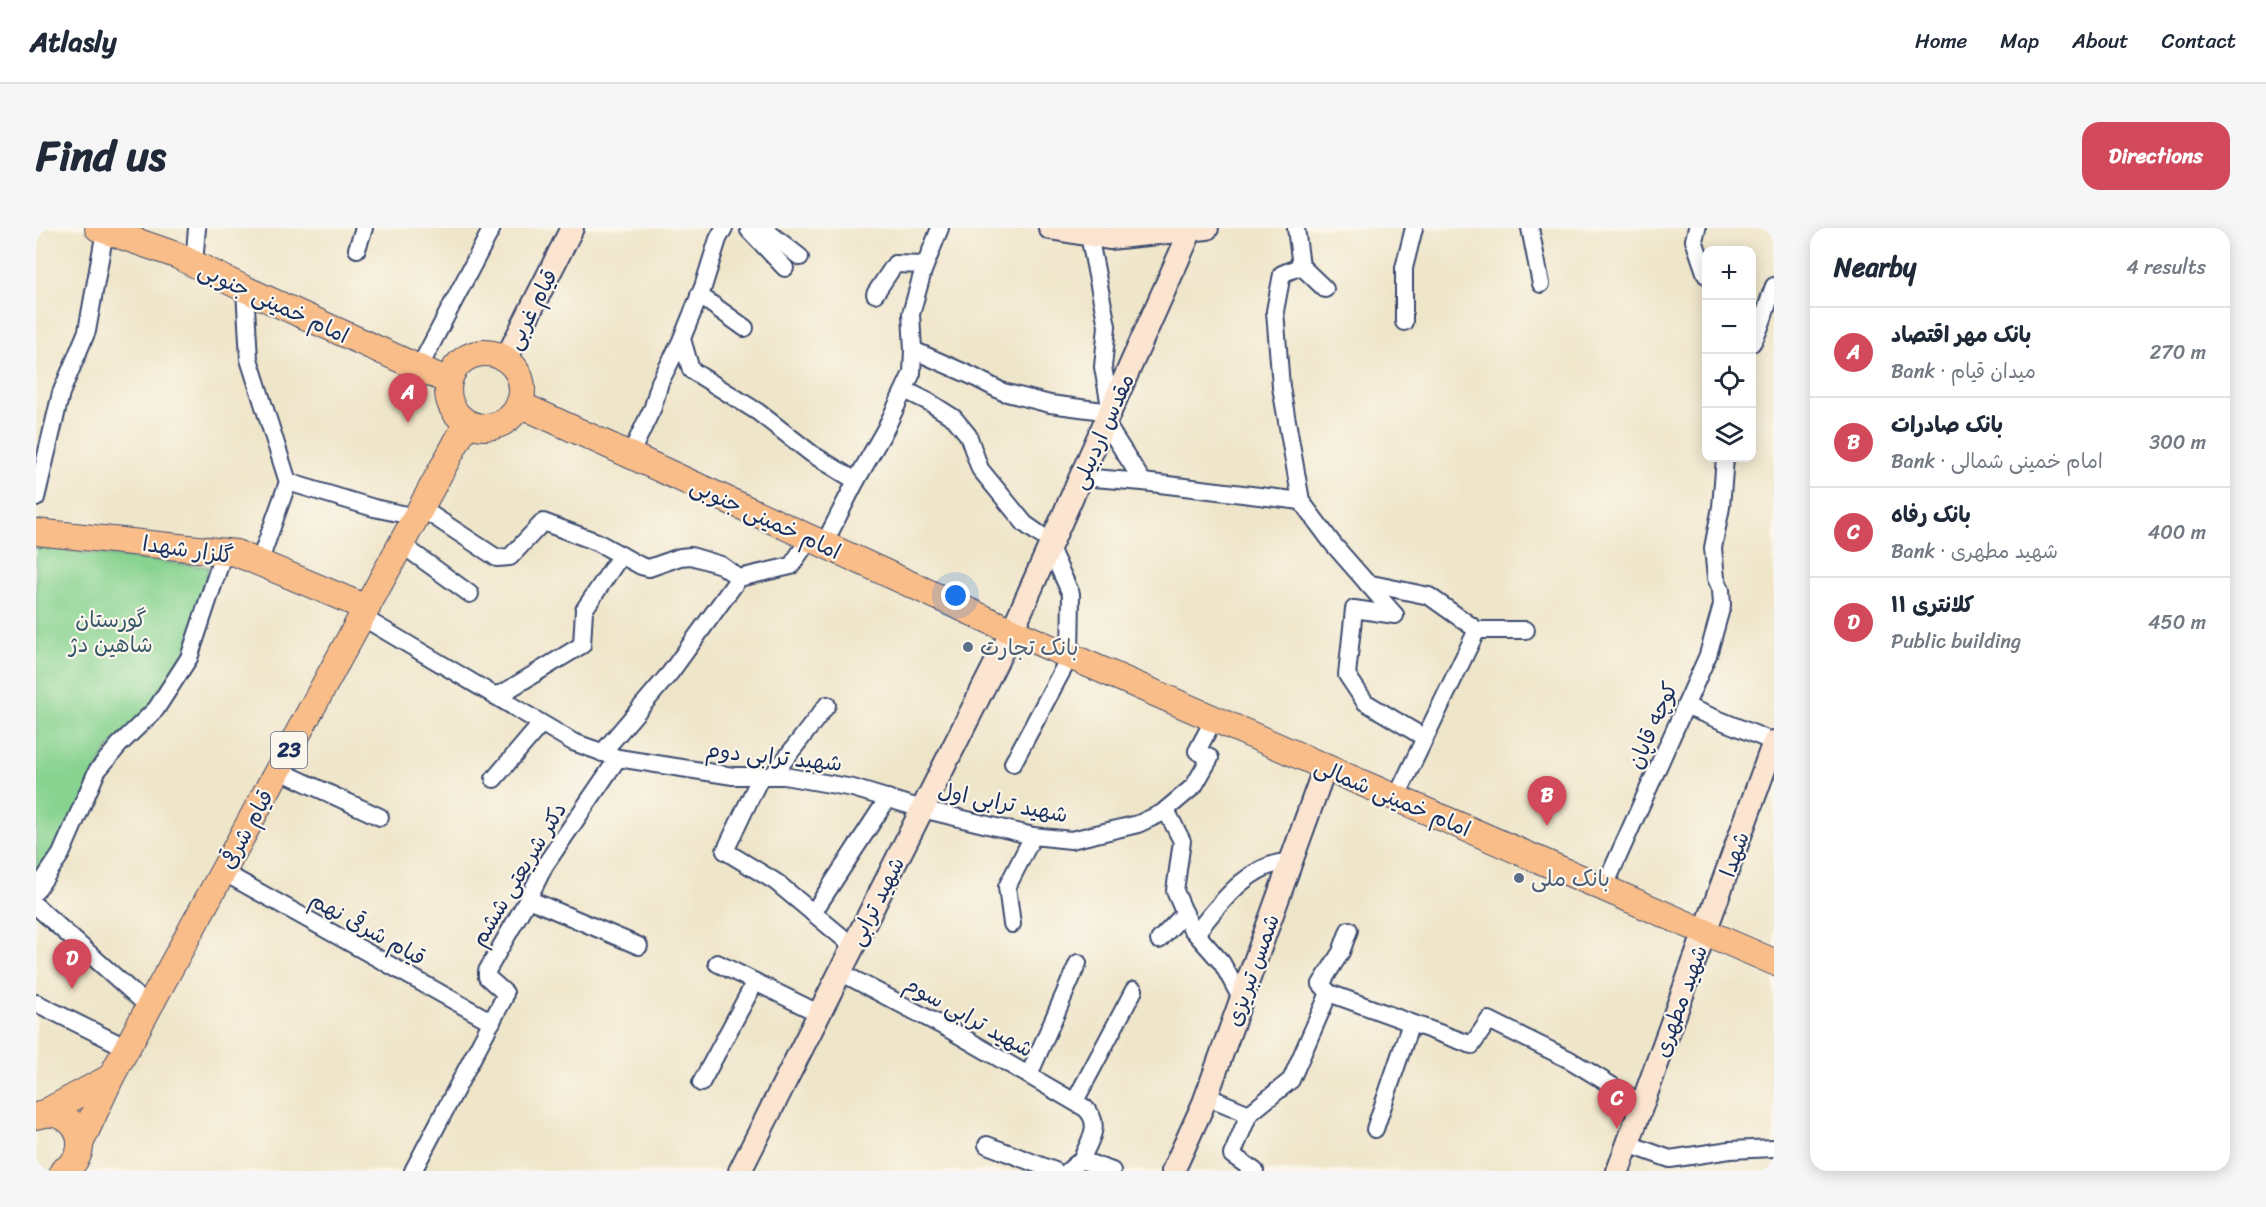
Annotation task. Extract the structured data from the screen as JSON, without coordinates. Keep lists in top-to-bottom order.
{
  "streets": {
    "main road": [
      "امام خمینی جنوبی",
      "گلزار شهدا",
      "23",
      "امام خمینی شمالی",
      "قیام شرقی"
    ],
    "street": [
      "قیام غربی",
      "مقدس اردبیلی",
      "کوچه قاپان",
      "شهید ترابی دوم",
      "شهید ترابی اول",
      "شهدا",
      "دکتر شریعتی ششم",
      "شهید ترابی",
      "قیام شرقی نهم",
      "شمس تبریزی",
      "شهید مطهری",
      "شهید ترابی سوم"
    ]
  },
  "crossings": [
    ["امام خمینی جنوبی", "قیام غربی"],
    ["امام خمینی جنوبی", "مقدس اردبیلی"],
    ["امام خمینی جنوبی", "امام خمینی شمالی"],
    ["امام خمینی جنوبی", "قیام شرقی"],
    ["امام خمینی جنوبی", "شهید ترابی"],
    ["قیام غربی", "قیام شرقی"],
    ["مقدس اردبیلی", "امام خمینی شمالی"],
    ["مقدس اردبیلی", "شهید ترابی"],
    ["گلزار شهدا", "شهید ترابی دوم"],
    ["گلزار شهدا", "قیام شرقی"],
    ["کوچه قاپان", "امام خمینی شمالی"],
    ["شهید ترابی دوم", "شهید ترابی اول"],
    ["شهید ترابی دوم", "قیام شرقی"],
    ["شهید ترابی دوم", "دکتر شریعتی ششم"],
    ["شهید ترابی دوم", "شهید ترابی"],
    ["امام خمینی شمالی", "شهید ترابی اول"],
    ["امام خمینی شمالی", "شهدا"],
    ["امام خمینی شمالی", "شهید ترابی"],
    ["امام خمینی شمالی", "شمس تبریزی"],
    ["امام خمینی شمالی", "شهید مطهری"],
    ["شهید ترابی اول", "شهید ترابی"],
    ["قیام شرقی", "قیام شرقی نهم"],
    ["شهدا", "شهید مطهری"],
    ["دکتر شریعتی ششم", "قیام شرقی نهم"],
    ["شهید ترابی", "شهید ترابی سوم"]
  ],
  "parks": ["گورستان شاهین دژ"],
  "places": ["بانک تجارت", "بانک ملی"],
  "page": {
    "header": "Atlasly",
    "nav": [
      "Home",
      "Map",
      "About",
      "Contact"
    ],
    "title": "Find us",
    "buttons": "Directions",
    "heading": ["Nearby", "4 results"],
    "map_buttons": ["+", "−"],
    "list": [
      {
        "mark": "A",
        "name": "بانک مهر اقتصاد",
        "note": "Bank · میدان قیام",
        "value": "270 m"
      },
      {
        "mark": "B",
        "name": "بانک صادرات",
        "note": "Bank · امام خمینی شمالی",
        "value": "300 m"
      },
      {
        "mark": "C",
        "name": "بانک رفاه",
        "note": "Bank · شهید مطهری",
        "value": "400 m"
      },
      {
        "mark": "D",
        "name": "کلانتری ۱۱",
        "note": "Public building",
        "value": "450 m"
      }
    ],
    "pins": [
      "A",
      "B",
      "D",
      "C"
    ]
  }
}
